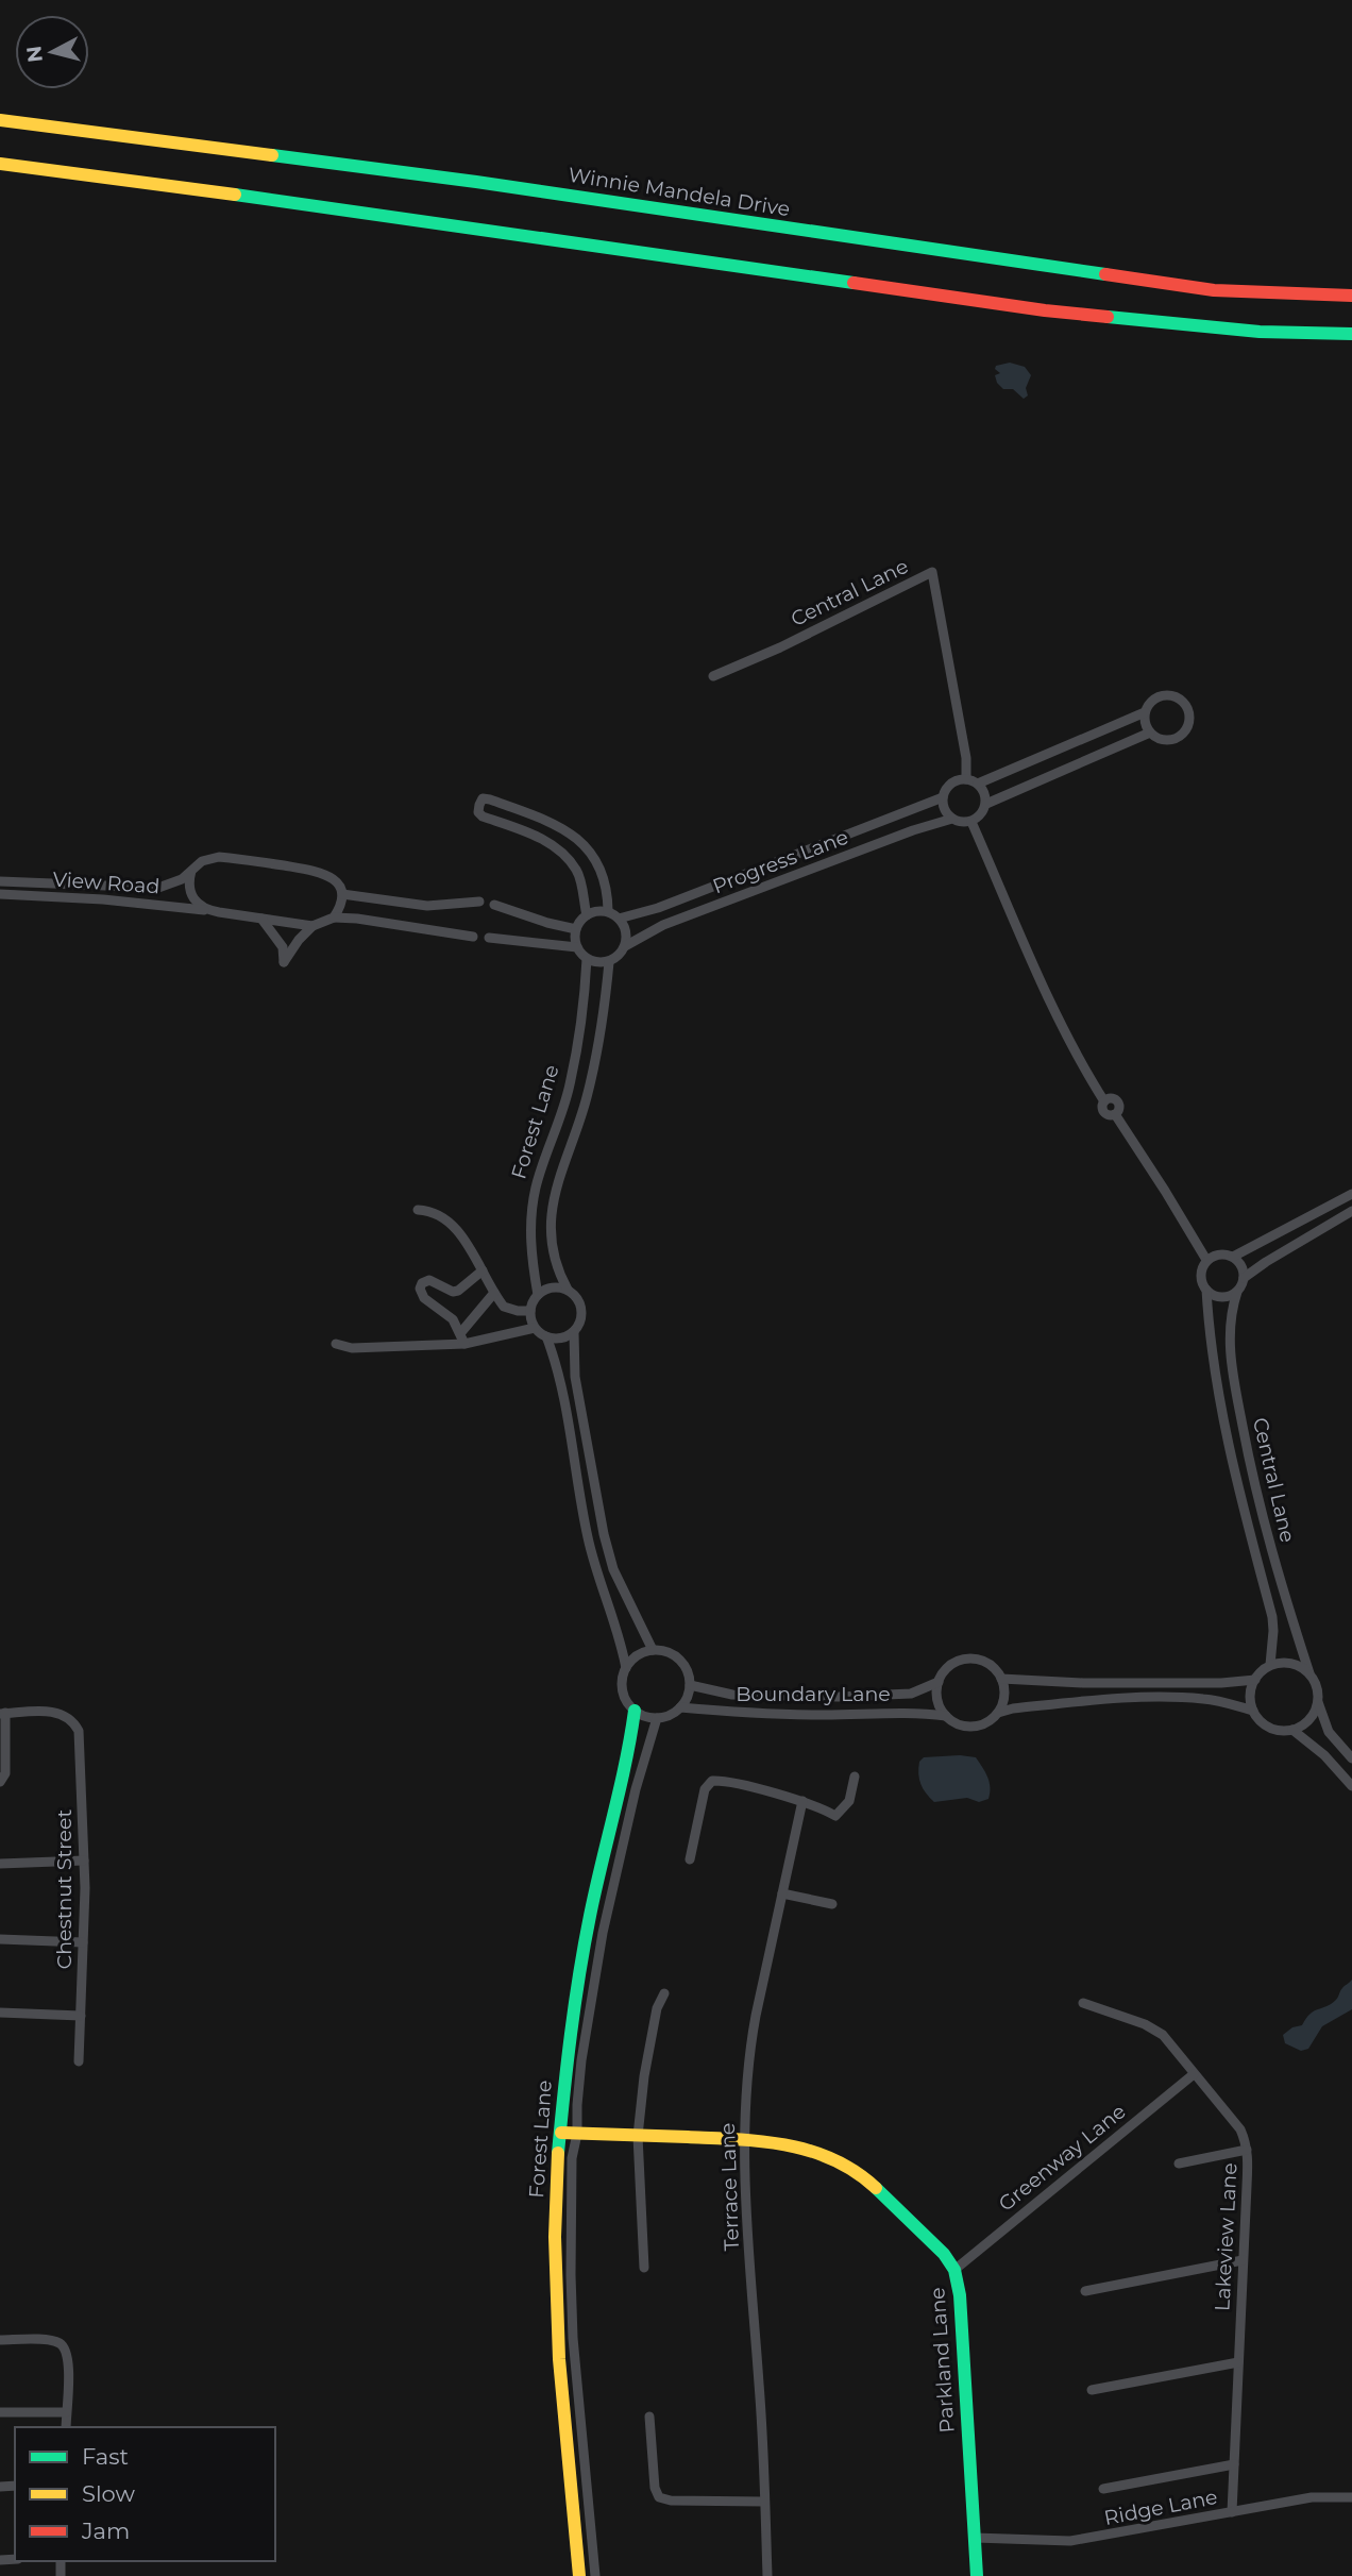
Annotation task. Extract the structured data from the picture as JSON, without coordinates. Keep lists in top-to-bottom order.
{
  "streets": {
    "main road": ["Winnie Mandela Drive", "Forest Lane", "Parkland Lane"],
    "street": [
      "Central Lane",
      "Progress Lane",
      "View Road",
      "Boundary Lane",
      "Chestnut Street",
      "Greenway Lane",
      "Terrace Lane",
      "Lakeview Lane",
      "Ridge Lane"
    ]
  },
  "crossings": [
    ["Central Lane", "Progress Lane"],
    ["Progress Lane", "Forest Lane"],
    ["Forest Lane", "Boundary Lane"],
    ["Forest Lane", "Parkland Lane"],
    ["Greenway Lane", "Lakeview Lane"],
    ["Greenway Lane", "Parkland Lane"],
    ["Terrace Lane", "Parkland Lane"],
    ["Lakeview Lane", "Ridge Lane"],
    ["Parkland Lane", "Ridge Lane"]
  ],
  "legend": ["Fast", "Slow", "Jam"],
  "north": "left"
}
